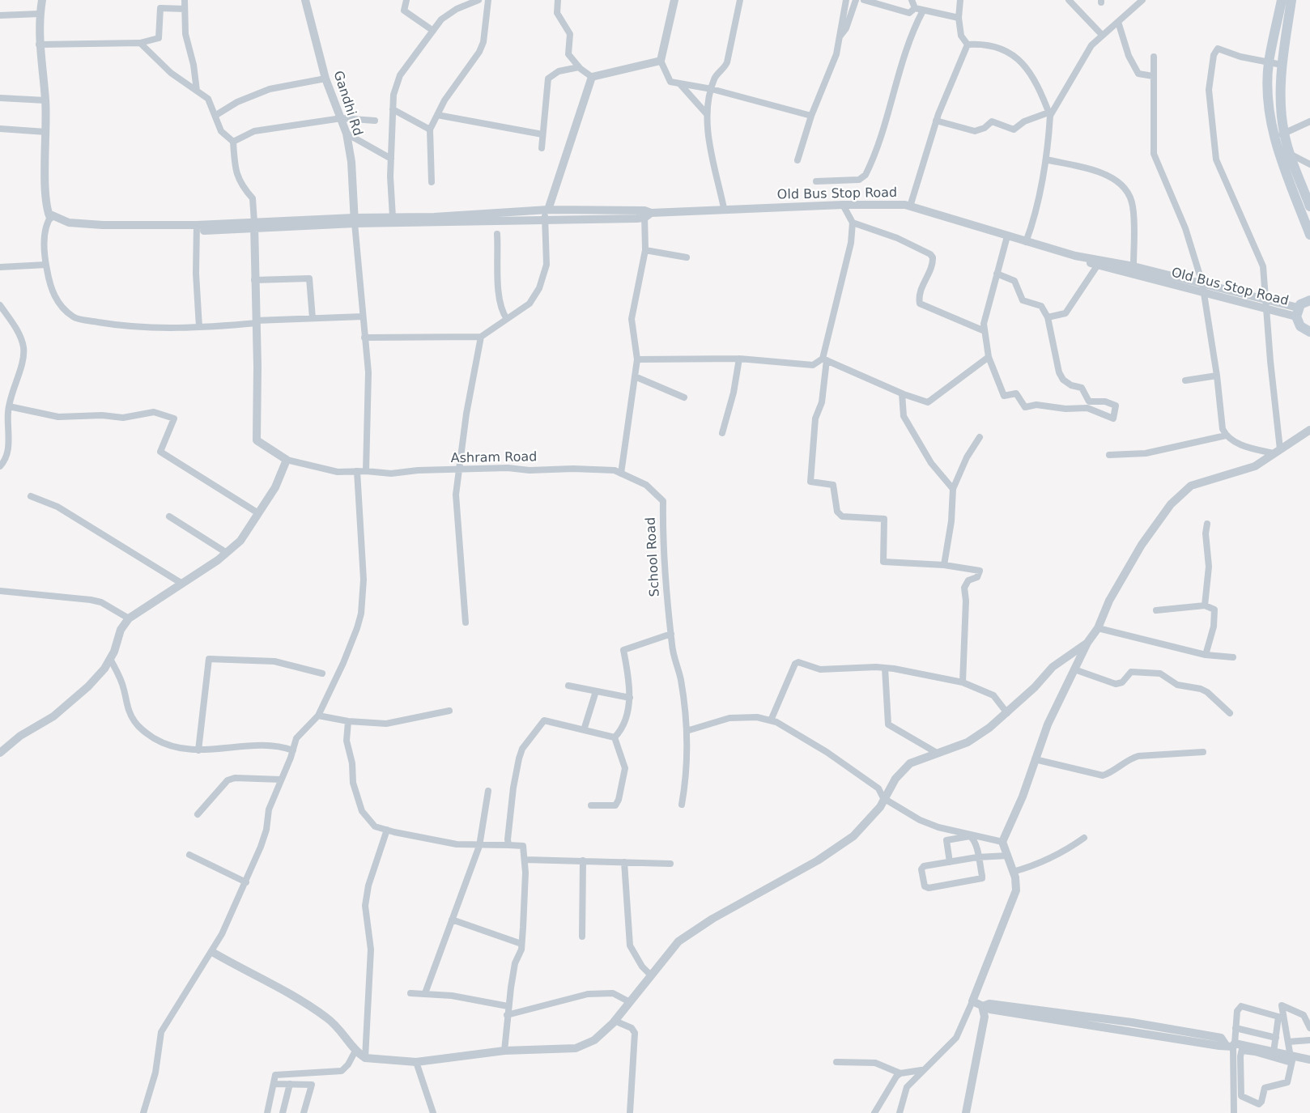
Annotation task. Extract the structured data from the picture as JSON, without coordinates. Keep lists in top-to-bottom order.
{
  "streets": {
    "street": [
      "Gandhi Rd",
      "Old Bus Stop Road",
      "Ashram Road",
      "School Road"
    ]
  },
  "crossings": [
    ["Ashram Road", "School Road"]
  ]
}
